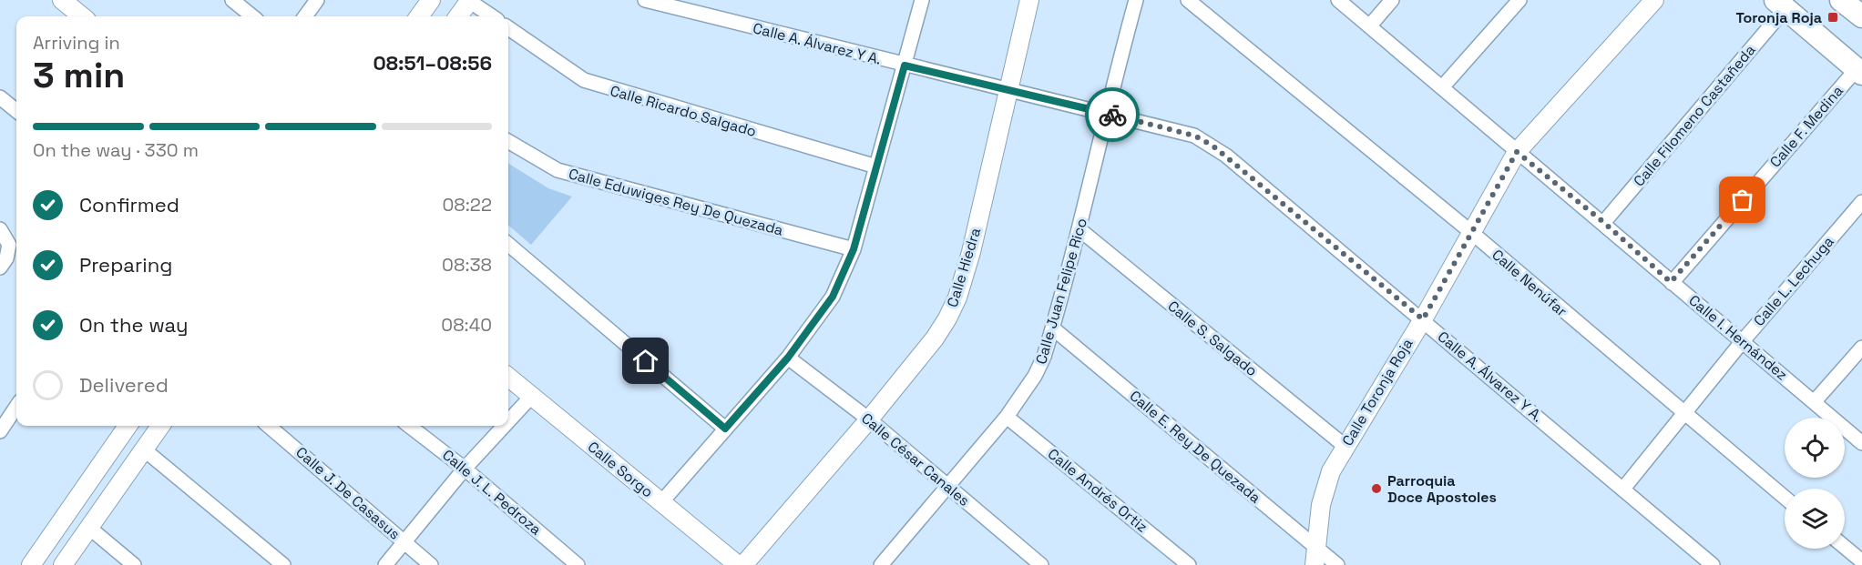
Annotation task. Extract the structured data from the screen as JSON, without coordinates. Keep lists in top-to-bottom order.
{
  "streets": {
    "street": [
      "Calle A. Álvarez Y A.",
      "Calle Ricardo Salgado",
      "Calle Filomeno Castañeda",
      "Calle F. Medina",
      "Calle Eduwiges Rey De Quezada",
      "Calle Hiedra",
      "Calle L. Lechuga",
      "Calle Nenúfar",
      "Calle Juan Felipe Rico",
      "Calle I. Hernández",
      "Calle S. Salgado",
      "Calle Toronja Roja",
      "Calle E. Rey De Quezada",
      "Calle César Canales",
      "Calle Sorgo",
      "Calle Andrés Ortiz",
      "Calle J. L. Pedroza",
      "Calle J. De Casasus"
    ]
  },
  "crossings": [
    ["Calle A. Álvarez Y A.", "Calle Hiedra"],
    ["Calle A. Álvarez Y A.", "Calle L. Lechuga"],
    ["Calle A. Álvarez Y A.", "Calle Juan Felipe Rico"],
    ["Calle A. Álvarez Y A.", "Calle Toronja Roja"],
    ["Calle Filomeno Castañeda", "Calle I. Hernández"],
    ["Calle F. Medina", "Calle I. Hernández"],
    ["Calle Hiedra", "Calle César Canales"],
    ["Calle L. Lechuga", "Calle Nenúfar"],
    ["Calle L. Lechuga", "Calle I. Hernández"],
    ["Calle Nenúfar", "Calle Toronja Roja"],
    ["Calle Juan Felipe Rico", "Calle S. Salgado"],
    ["Calle Juan Felipe Rico", "Calle E. Rey De Quezada"],
    ["Calle Juan Felipe Rico", "Calle César Canales"],
    ["Calle Juan Felipe Rico", "Calle Andrés Ortiz"],
    ["Calle I. Hernández", "Calle Toronja Roja"],
    ["Calle S. Salgado", "Calle Toronja Roja"],
    ["Calle Toronja Roja", "Calle E. Rey De Quezada"]
  ],
  "places": {
    "transit": ["Toronja Roja"],
    "other": ["Parroquia Doce Apostoles"]
  },
  "page": {
    "heading": ["3 min", "Arriving in", "08:51–08:56"],
    "bar": "On the way · 330 m",
    "list": [
      ["Confirmed", "08:22"],
      ["Preparing", "08:38"],
      ["On the way", "08:40"],
      "Delivered"
    ]
  }
}
